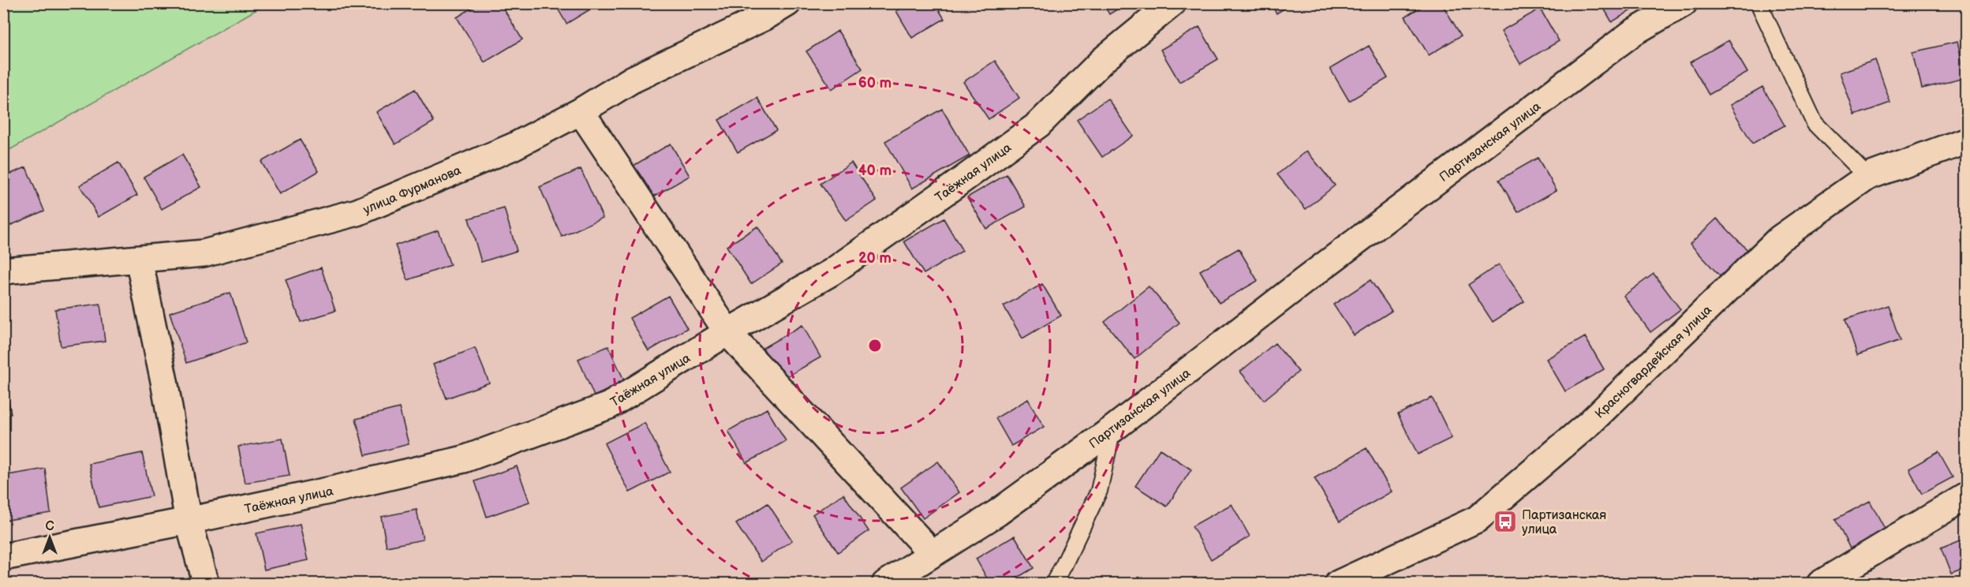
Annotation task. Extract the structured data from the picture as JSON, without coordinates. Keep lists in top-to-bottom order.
{
  "streets": {
    "street": [
      "Партизанская улица",
      "Таёжная улица",
      "улица Фурманова",
      "Красногвардейская улица"
    ]
  },
  "places": {
    "bus stop": ["Партизанская улица"]
  },
  "north": "top",
  "rings": ["60 m", "40 m", "20 m"]
}
